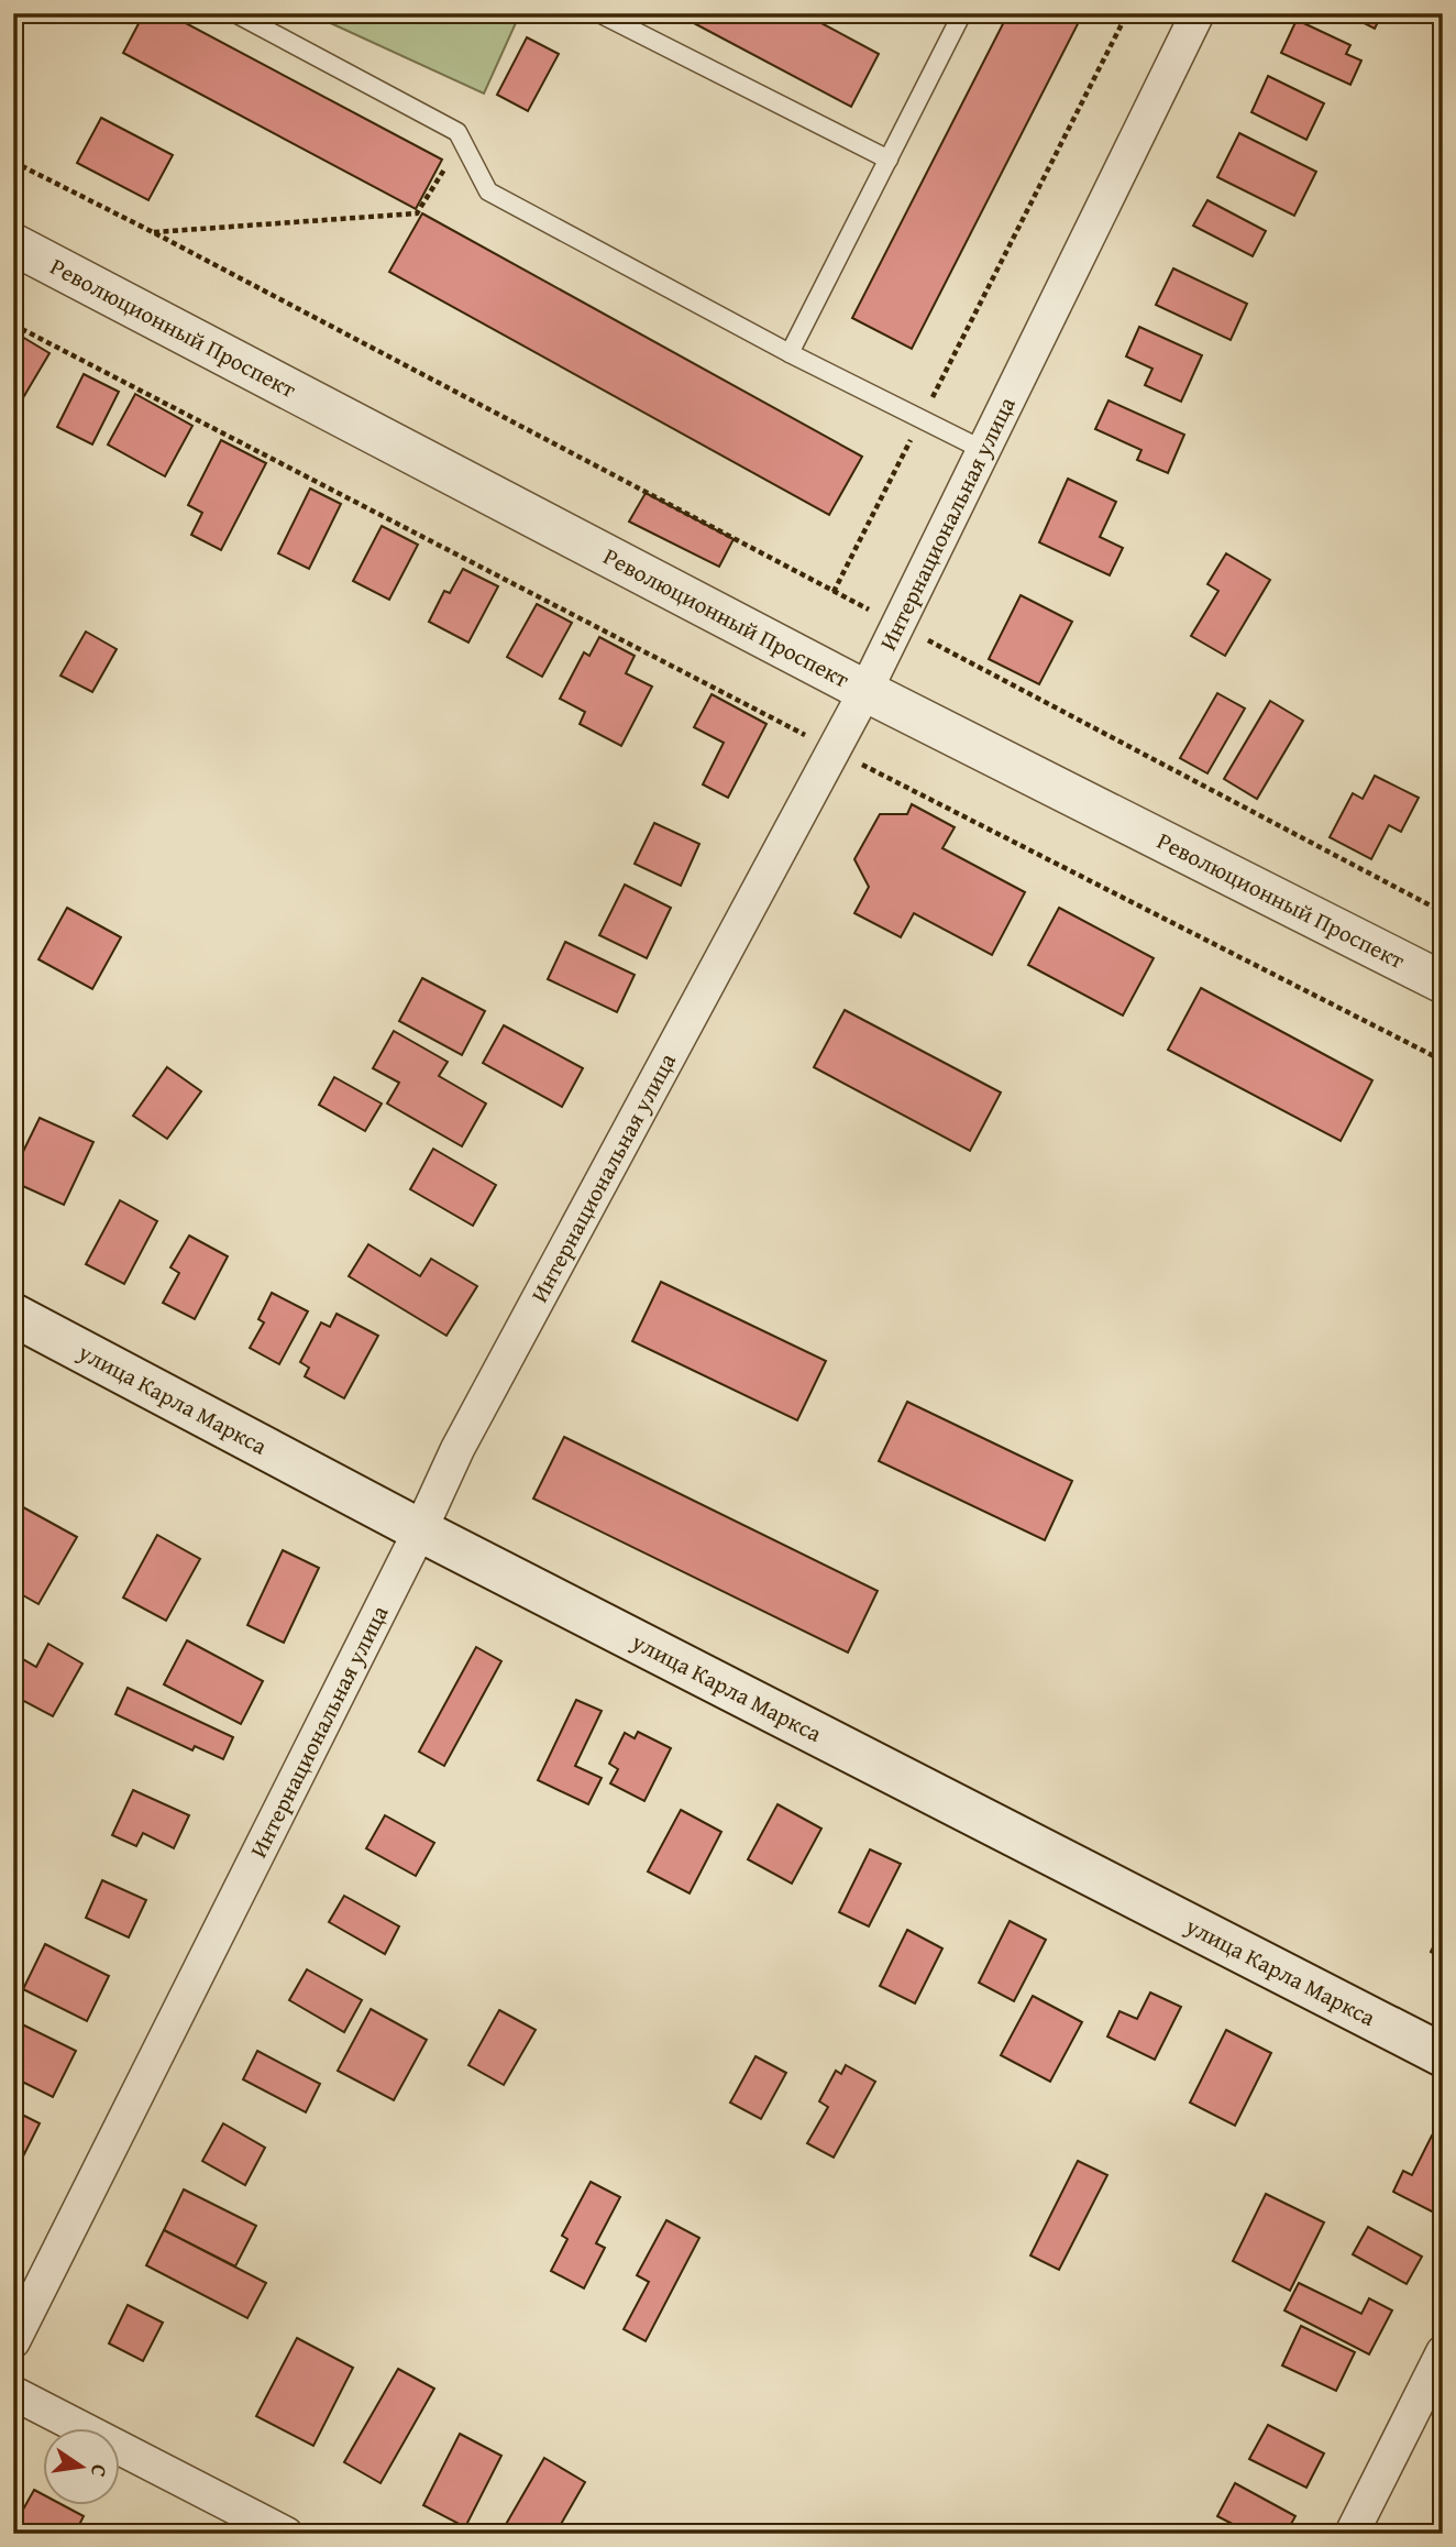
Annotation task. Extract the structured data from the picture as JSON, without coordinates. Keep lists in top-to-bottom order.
{
  "streets": {
    "main road": ["улица Карла Маркса"],
    "street": ["Революционный Проспект", "Интернациональная улица"]
  },
  "crossings": [
    ["Революционный Проспект", "Интернациональная улица"],
    ["Интернациональная улица", "улица Карла Маркса"]
  ],
  "north": "right"
}
